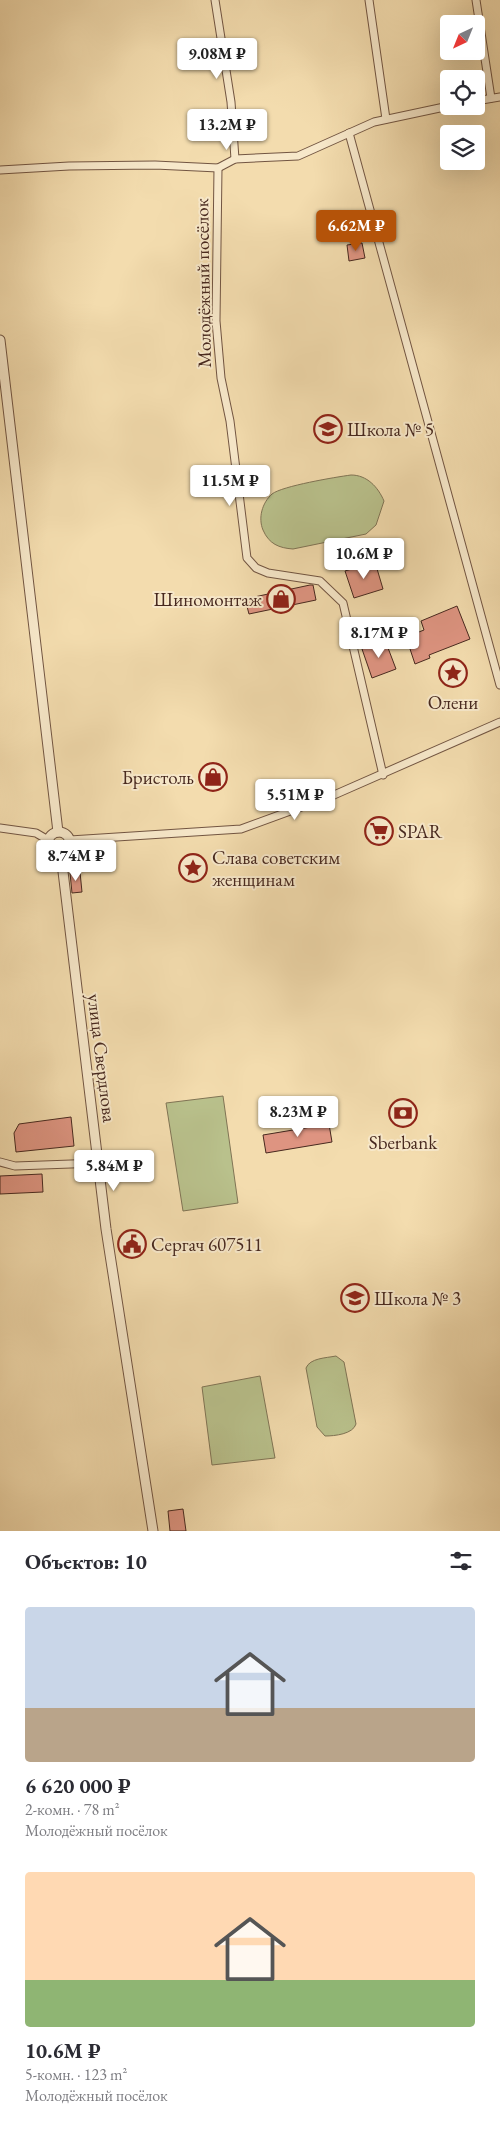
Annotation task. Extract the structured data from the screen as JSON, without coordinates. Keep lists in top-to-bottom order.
{
  "streets": {
    "street": ["Молодёжный посёлок", "улица Свердлова"]
  },
  "places": {
    "school or university": ["Школа № 5", "Школа № 3"],
    "shop": ["Шиномонтаж", "Бристоль"],
    "place": ["Олени", "Слава советским женщинам"],
    "supermarket": ["SPAR"],
    "bank": ["Sberbank"],
    "public building": ["Сергач 607511"]
  },
  "north": "bottom left",
  "page": {
    "price": [
      "9.08M ₽",
      "13.2M ₽",
      "6.62M ₽",
      "11.5M ₽",
      "10.6M ₽",
      "8.17M ₽",
      "5.51M ₽",
      "8.74M ₽",
      "8.23M ₽",
      "5.84M ₽"
    ],
    "heading": "Объектов: 10",
    "list": [
      {
        "name": "6 620 000 ₽",
        "note": "2-комн. · 78 m² · Молодёжный посёлок"
      },
      {
        "name": "10.6M ₽",
        "note": "5-комн. · 123 m² · Молодёжный посёлок"
      }
    ]
  }
}
